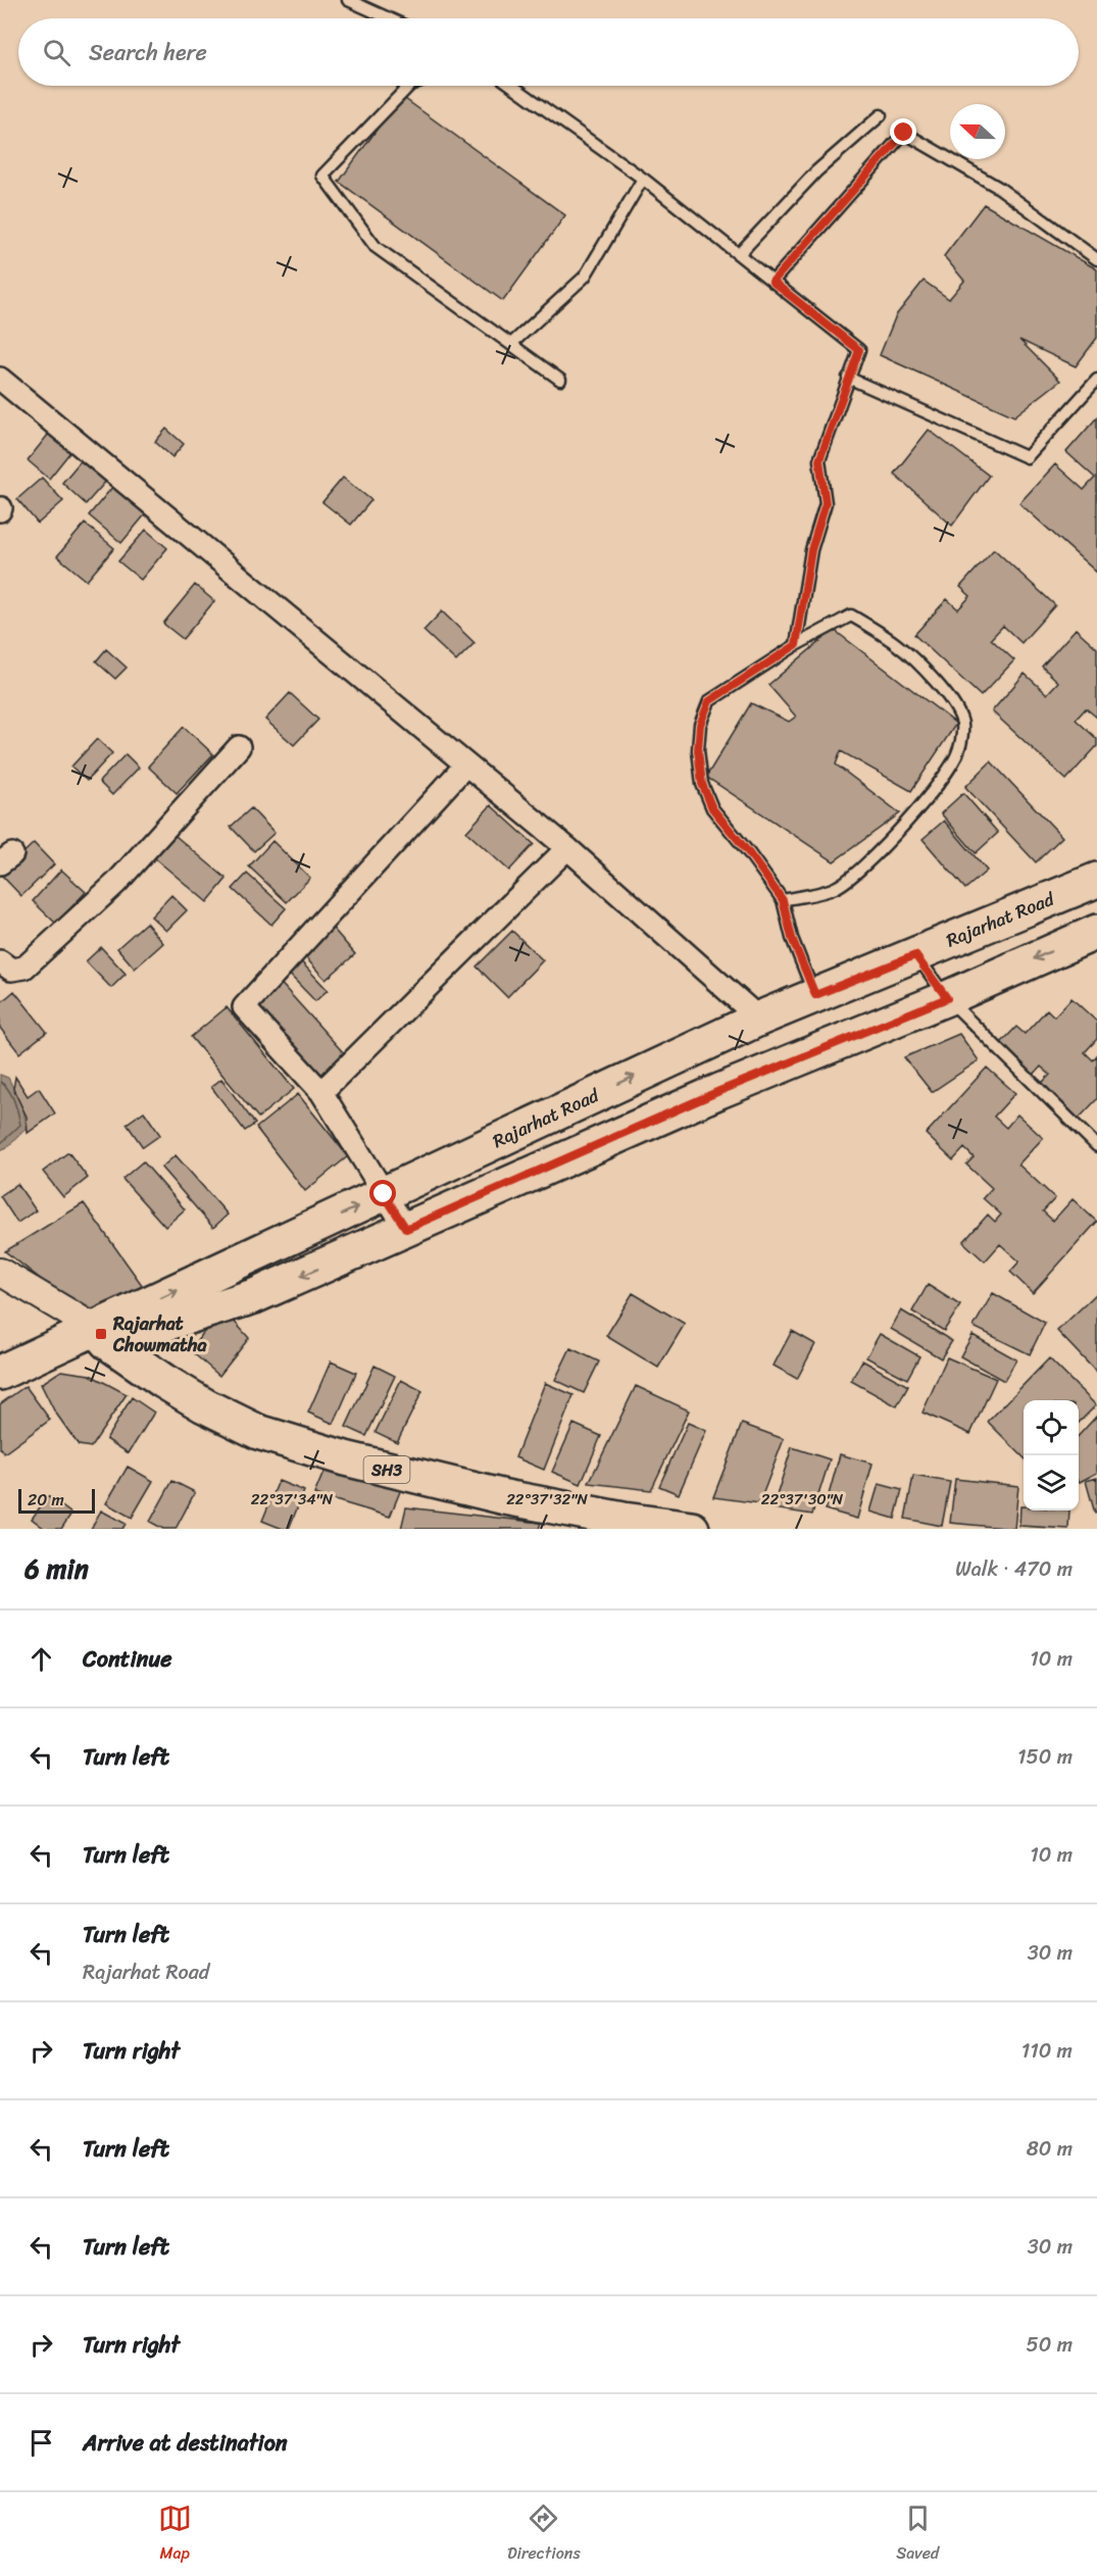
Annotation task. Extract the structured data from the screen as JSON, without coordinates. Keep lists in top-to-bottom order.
{
  "streets": {
    "main road": ["Rajarhat Road", "SH3"]
  },
  "crossings": [
    ["Rajarhat Road", "SH3"]
  ],
  "places": {
    "transit": ["Rajarhat Chowmatha"]
  },
  "scale_bar": "20 m",
  "north": "left",
  "page": {
    "search": "Search here",
    "scale": "20 m",
    "heading": ["6 min", "Walk · 470 m"],
    "list": [
      ["Continue", "10 m"],
      ["Turn left", "150 m"],
      ["Turn left", "10 m"],
      ["Turn left", "Rajarhat Road", "30 m"],
      ["Turn right", "110 m"],
      ["Turn left", "80 m"],
      ["Turn left", "30 m"],
      ["Turn right", "50 m"],
      "Arrive at destination"
    ],
    "nav": ["Map", "Directions", "Saved"]
  },
  "coordinates": ["22°37'34\"N", "22°37'32\"N", "22°37'30\"N"]
}
